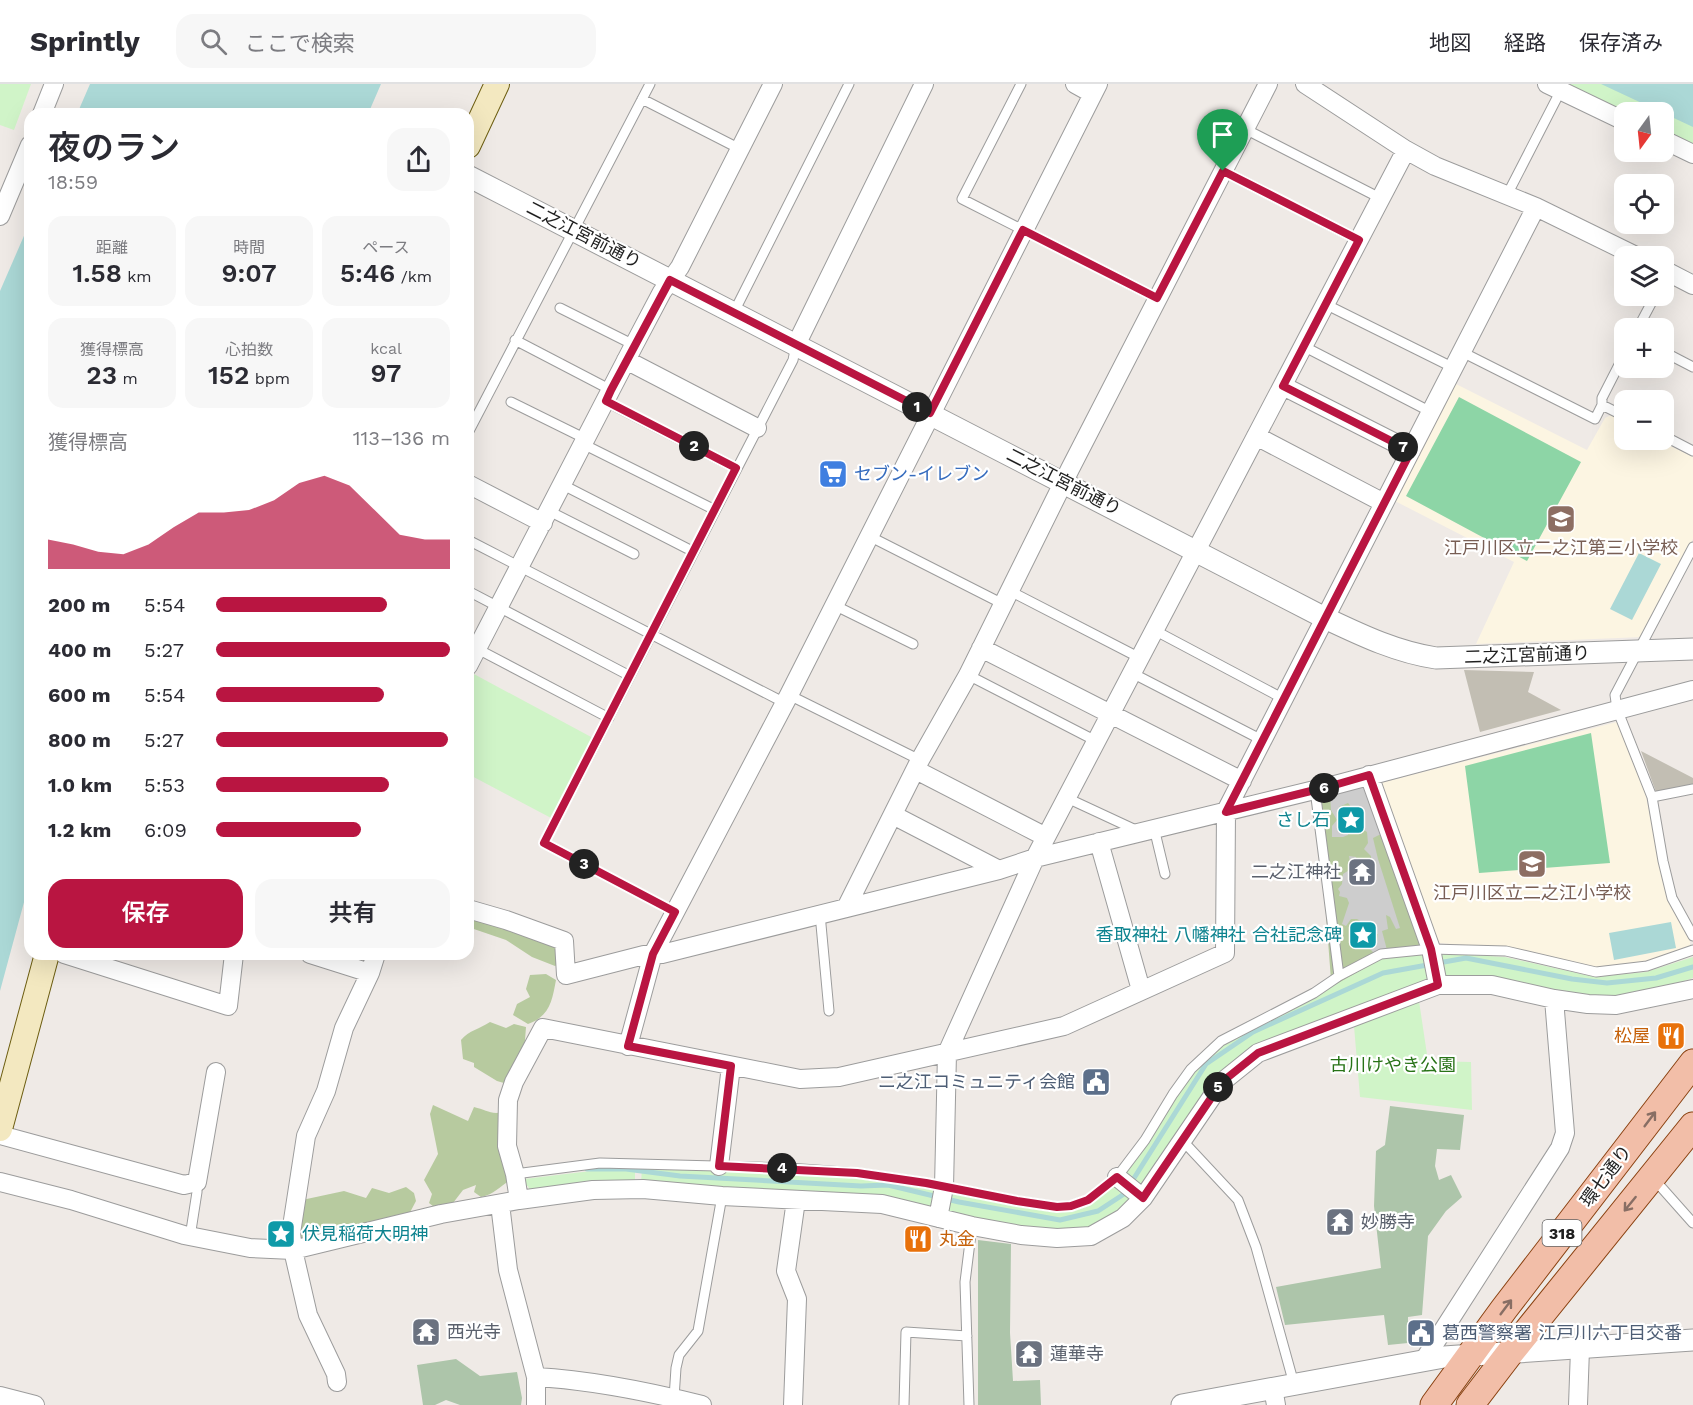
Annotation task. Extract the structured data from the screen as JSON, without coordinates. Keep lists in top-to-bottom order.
{
  "streets": {
    "main road": ["環七通り", "318"],
    "street": ["二之江宮前通り"]
  },
  "parks": ["古川けやき公園"],
  "places": {
    "supermarket": ["セブン-イレブン"],
    "school or university": ["江戸川区立二之江第三小学校", "江戸川区立二之江小学校"],
    "place": ["さし石", "香取神社 八幡神社 合社記念碑", "伏見稲荷大明神"],
    "temple": [
      "二之江神社",
      "妙勝寺",
      "西光寺",
      "蓮華寺"
    ],
    "restaurant": ["松屋", "丸金"],
    "public building": ["ニ之江コミュニティ会館", "葛西警察署 江戸川六丁目交番"]
  },
  "north": "bottom",
  "page": {
    "header": "Sprintly",
    "search": "ここで検索",
    "nav": ["地図", "経路", "保存済み"],
    "map_buttons": ["+", "−"],
    "heading": ["夜のラン", "18:59"],
    "stats": [
      ["距離", "1.58 km"],
      ["時間", "9:07"],
      ["ペース", "5:46 /km"],
      ["獲得標高", "23 m"],
      ["心拍数", "152 bpm"],
      ["kcal", "97"]
    ],
    "pins": [
      "1",
      "2",
      "7",
      "6",
      "3",
      "5",
      "4"
    ],
    "chart": ["獲得標高", "113–136 m"],
    "list": [
      {
        "name": "200 m",
        "note": "5:54"
      },
      {
        "name": "400 m",
        "note": "5:27"
      },
      {
        "name": "600 m",
        "note": "5:54"
      },
      {
        "name": "800 m",
        "note": "5:27"
      },
      {
        "name": "1.0 km",
        "note": "5:53"
      },
      {
        "name": "1.2 km",
        "note": "6:09"
      }
    ],
    "buttons": ["保存", "共有"]
  }
}
